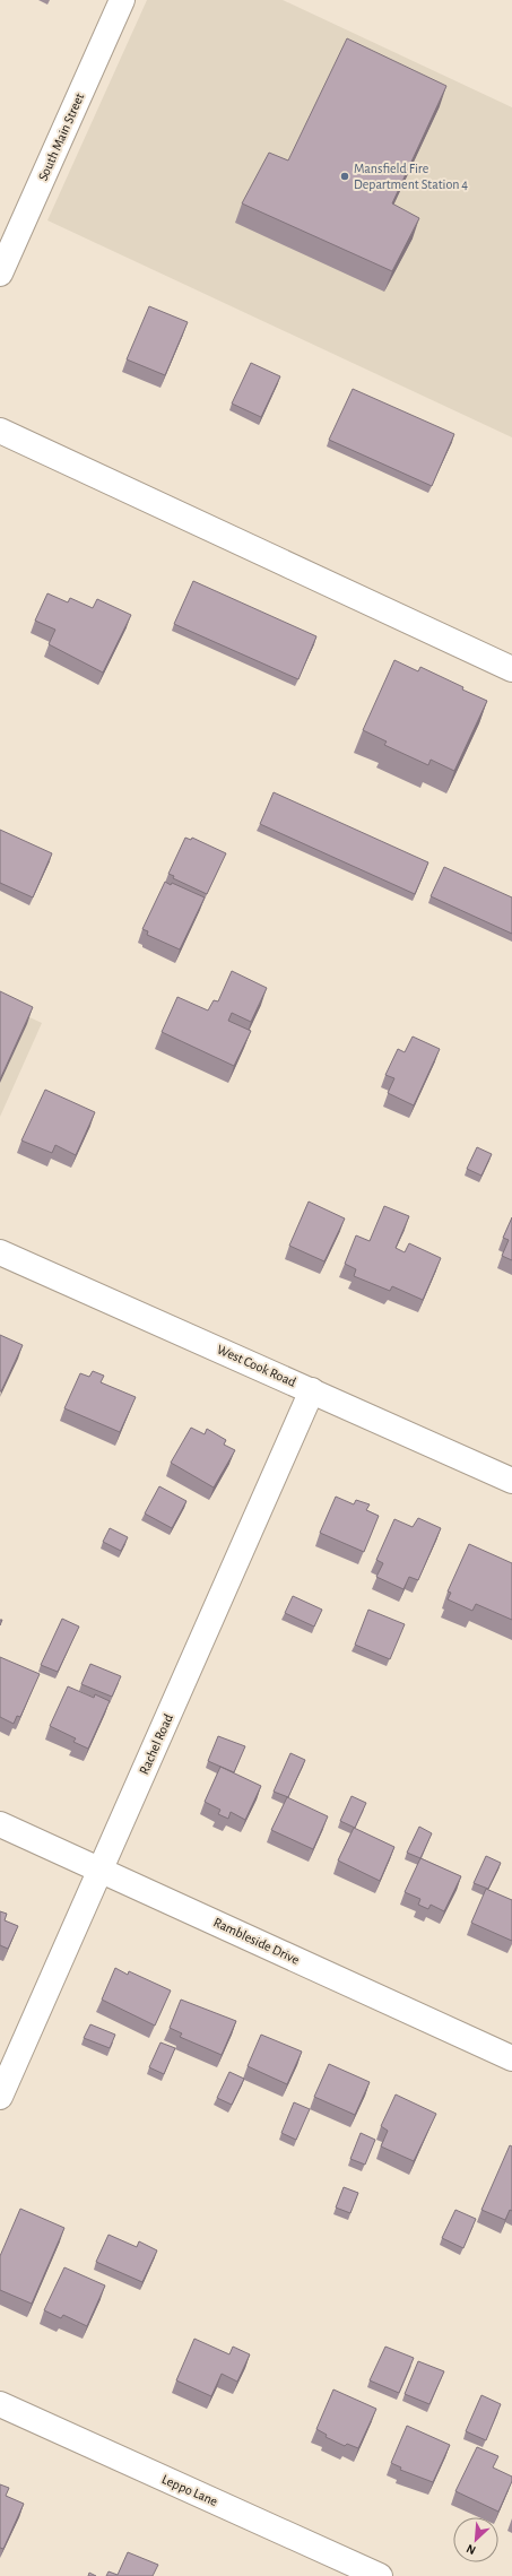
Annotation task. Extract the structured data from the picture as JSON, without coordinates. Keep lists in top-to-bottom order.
{
  "streets": {
    "street": [
      "South Main Street",
      "West Cook Road",
      "Rachel Road",
      "Rambleside Drive",
      "Leppo Lane"
    ]
  },
  "crossings": [
    ["West Cook Road", "Rachel Road"],
    ["Rachel Road", "Rambleside Drive"]
  ],
  "places": ["Mansfield Fire Department Station 4"],
  "north": "bottom left"
}
